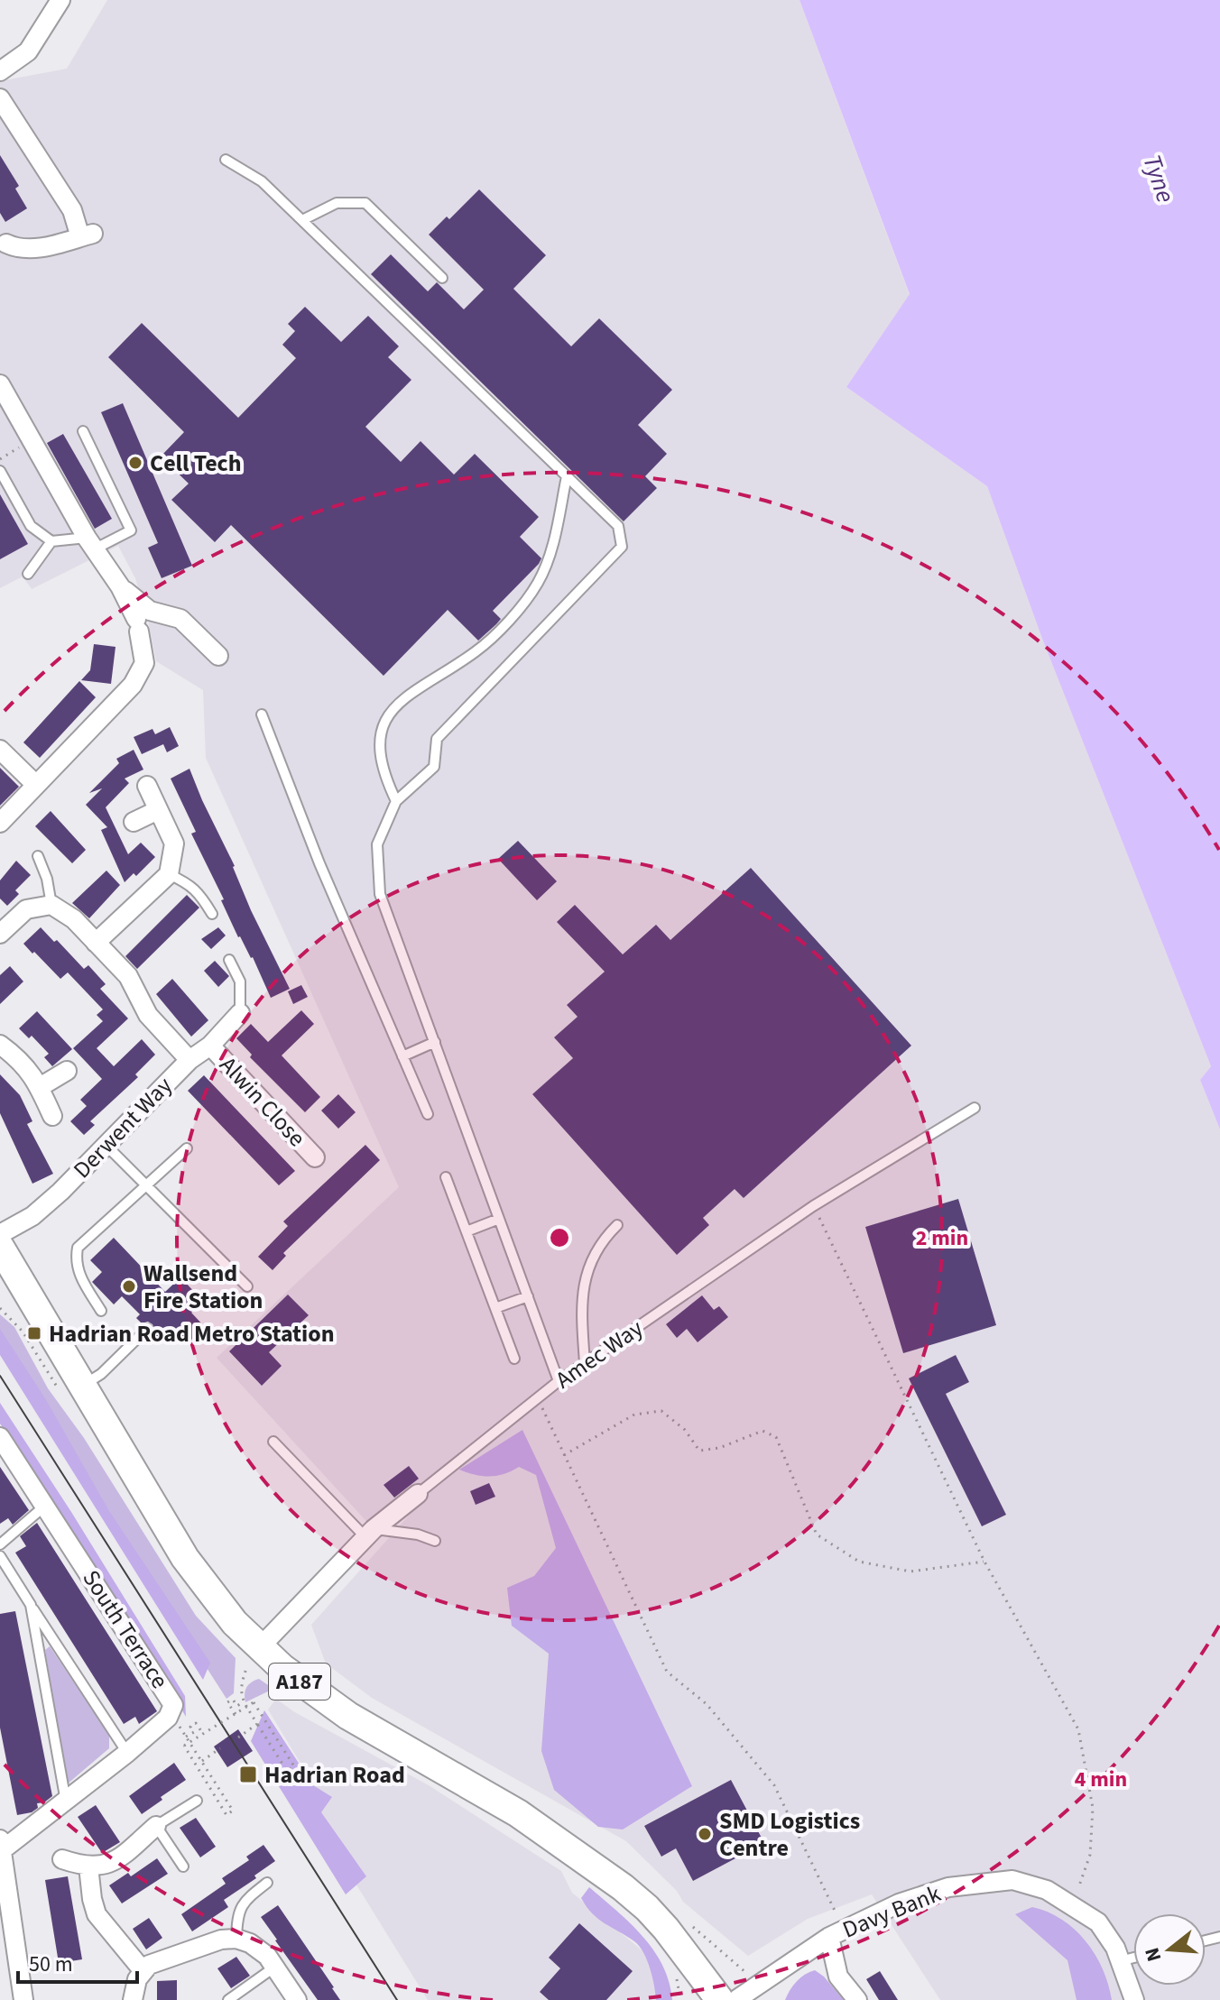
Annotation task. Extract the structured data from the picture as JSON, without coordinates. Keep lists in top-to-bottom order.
{
  "streets": {
    "main road": ["A187"],
    "street": [
      "Alwin Close",
      "Derwent Way",
      "Amec Way",
      "South Terrace",
      "Davy Bank"
    ]
  },
  "crossings": [
    ["Alwin Close", "Derwent Way"],
    ["Amec Way", "A187"]
  ],
  "water": ["Tyne"],
  "places": {
    "other": ["Cell Tech", "Wallsend Fire Station", "SMD Logistics Centre"],
    "transit": ["Hadrian Road Metro Station", "Hadrian Road"]
  },
  "scale_bar": "50 m",
  "north": "left",
  "rings": ["2 min", "4 min"]
}
